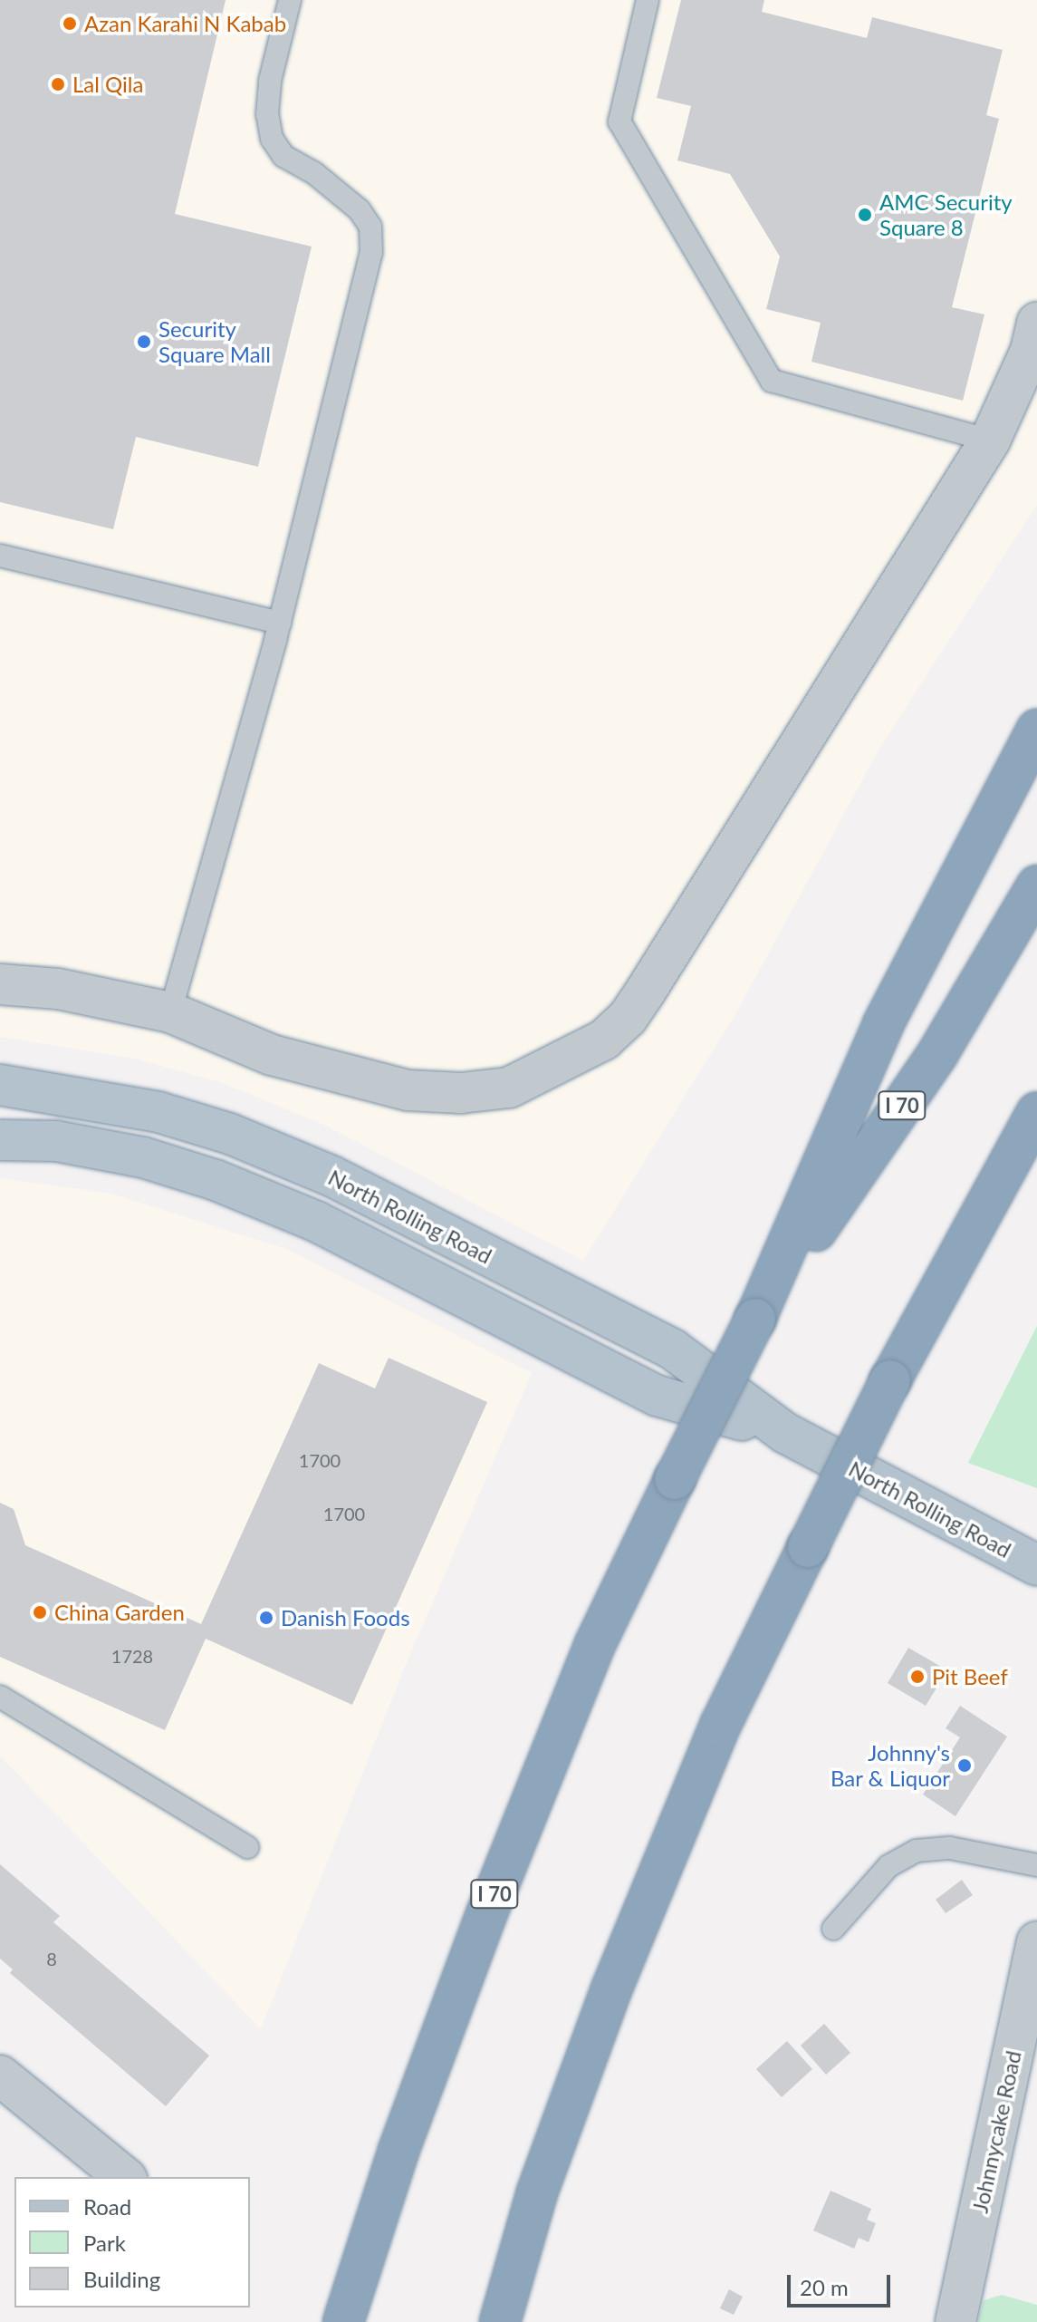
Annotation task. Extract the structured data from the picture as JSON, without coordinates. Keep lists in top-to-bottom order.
{
  "streets": {
    "highway": ["I 70"],
    "main road": ["North Rolling Road"],
    "street": ["Johnnycake Road"]
  },
  "places": [
    "Azan Karahi N Kabab",
    "Lal Qila",
    "AMC Security Square 8",
    "Security Square Mall",
    "China Garden",
    "Danish Foods",
    "Pit Beef",
    "Johnny's Bar & Liquor"
  ],
  "house_numbers": [
    "1700",
    "1700",
    "1728",
    "8"
  ],
  "legend": ["Road", "Park", "Building"],
  "scale_bar": "20 m"
}
